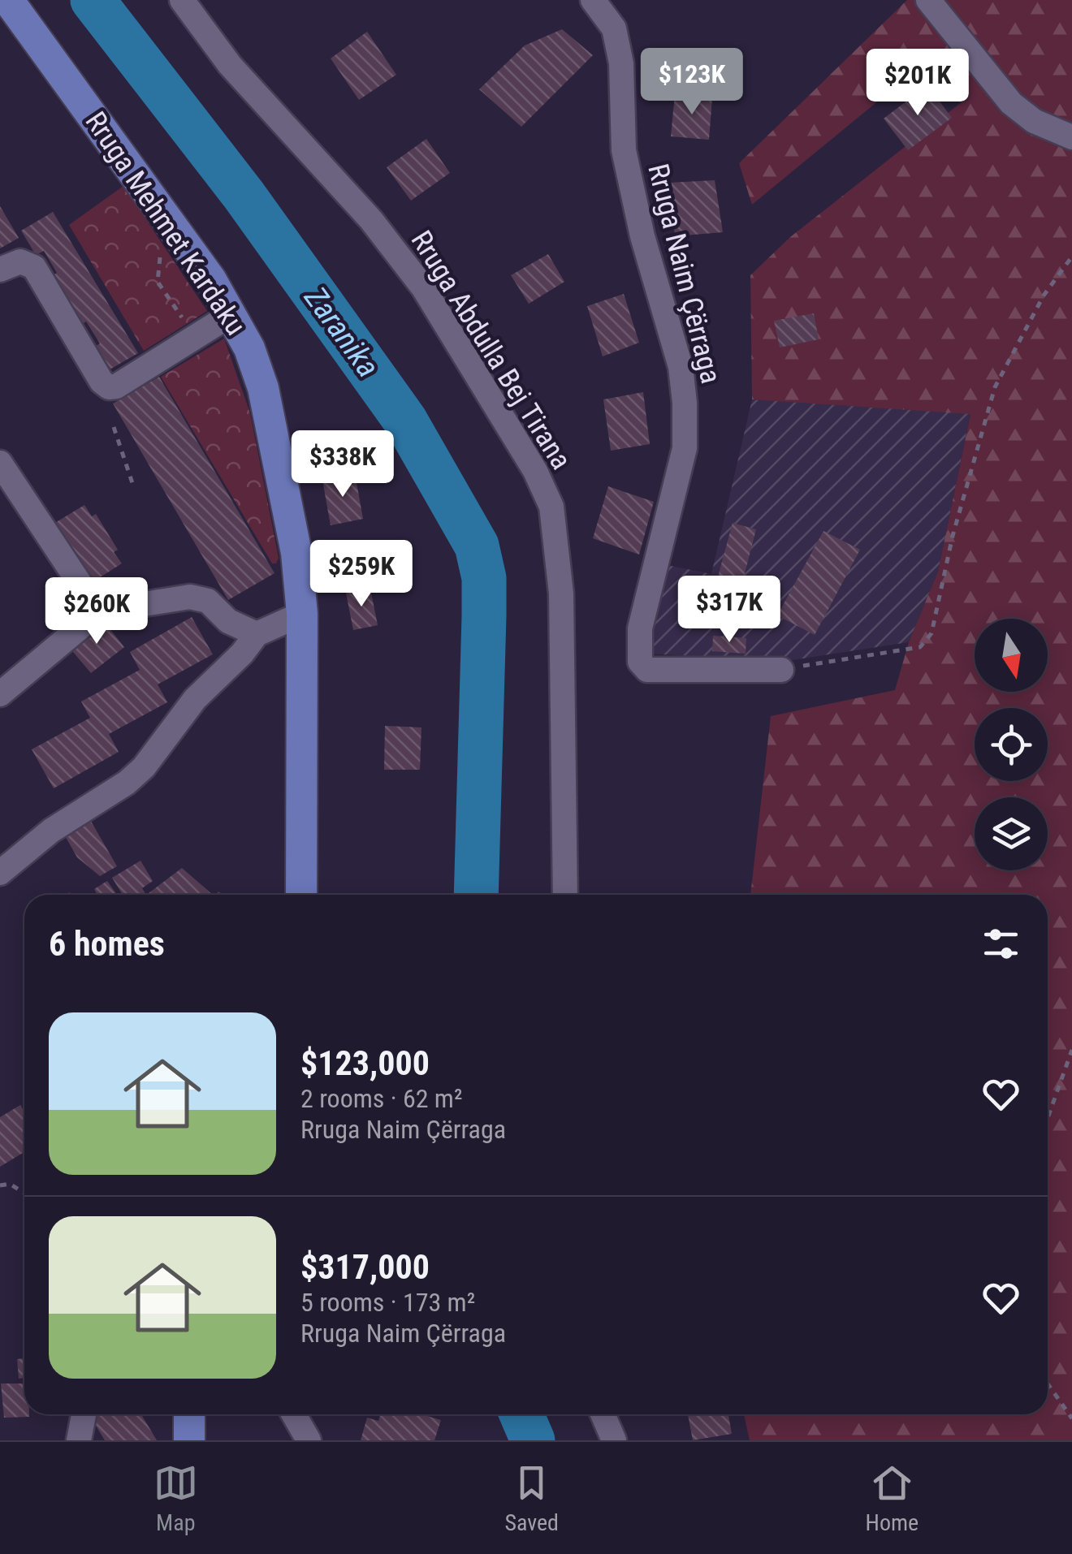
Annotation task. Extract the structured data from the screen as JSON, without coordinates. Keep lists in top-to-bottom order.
{
  "streets": {
    "main road": ["Rruga Mehmet Kardaku"],
    "street": ["Rruga Naim Çërraga", "Rruga Abdulla Bej Tirana"]
  },
  "water": ["Zaranika"],
  "north": "bottom",
  "page": {
    "price": [
      "$123K",
      "$201K",
      "$338K",
      "$259K",
      "$317K",
      "$260K"
    ],
    "heading": "6 homes",
    "list": [
      {
        "name": "$123,000",
        "note": "2 rooms · 62 m² · Rruga Naim Çërraga"
      },
      {
        "name": "$317,000",
        "note": "5 rooms · 173 m² · Rruga Naim Çërraga"
      }
    ],
    "tabs": ["Map", "Saved", "Home"]
  }
}
